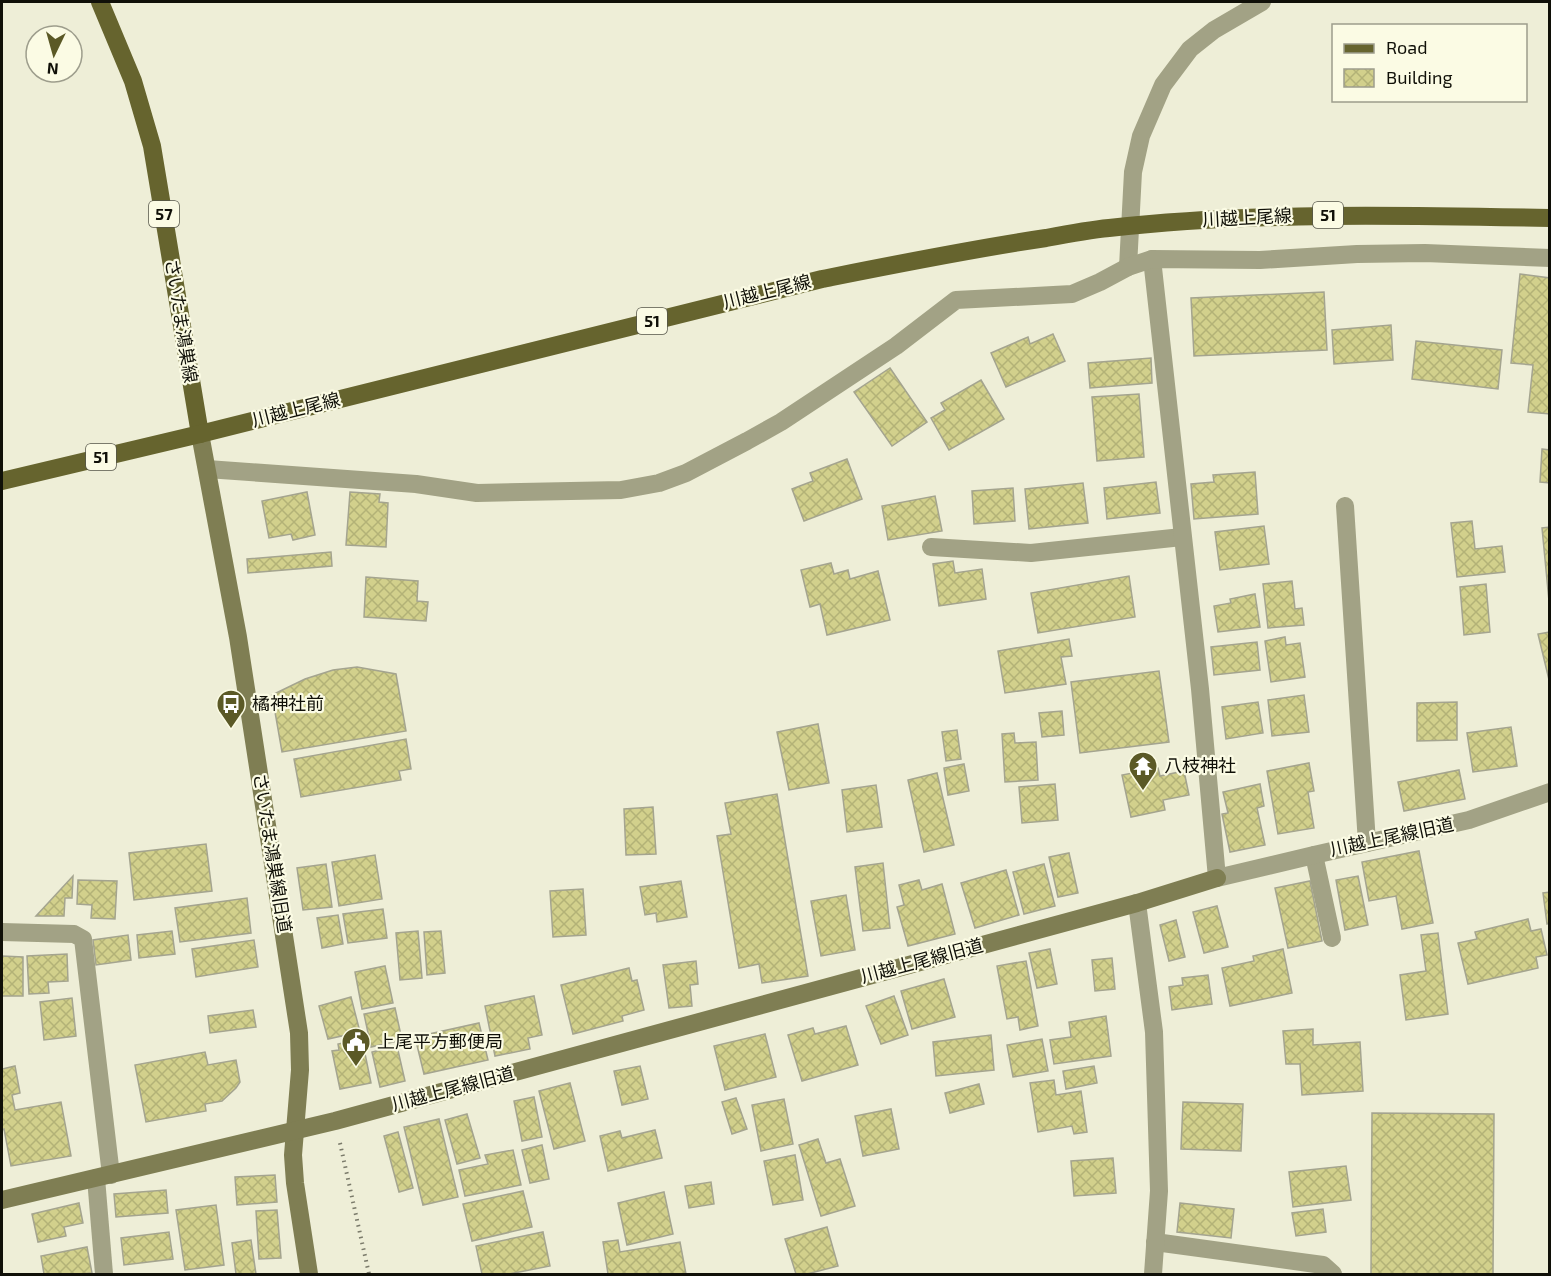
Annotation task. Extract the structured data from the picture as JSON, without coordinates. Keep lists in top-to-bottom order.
{
  "streets": {
    "main road": [
      "57",
      "51",
      "川越上尾線",
      "さいたま鴻巣線"
    ],
    "street": ["川越上尾線旧道", "さいたま鴻巣線旧道"]
  },
  "crossings": [
    ["川越上尾線", "さいたま鴻巣線"],
    ["川越上尾線", "さいたま鴻巣線旧道"],
    ["さいたま鴻巣線", "さいたま鴻巣線旧道"],
    ["川越上尾線旧道", "さいたま鴻巣線旧道"]
  ],
  "places": {
    "bus stop": ["橘神社前"],
    "temple": ["八枝神社"],
    "public building": ["上尾平方郵便局"]
  },
  "legend": ["Road", "Building"],
  "north": "bottom"
}
